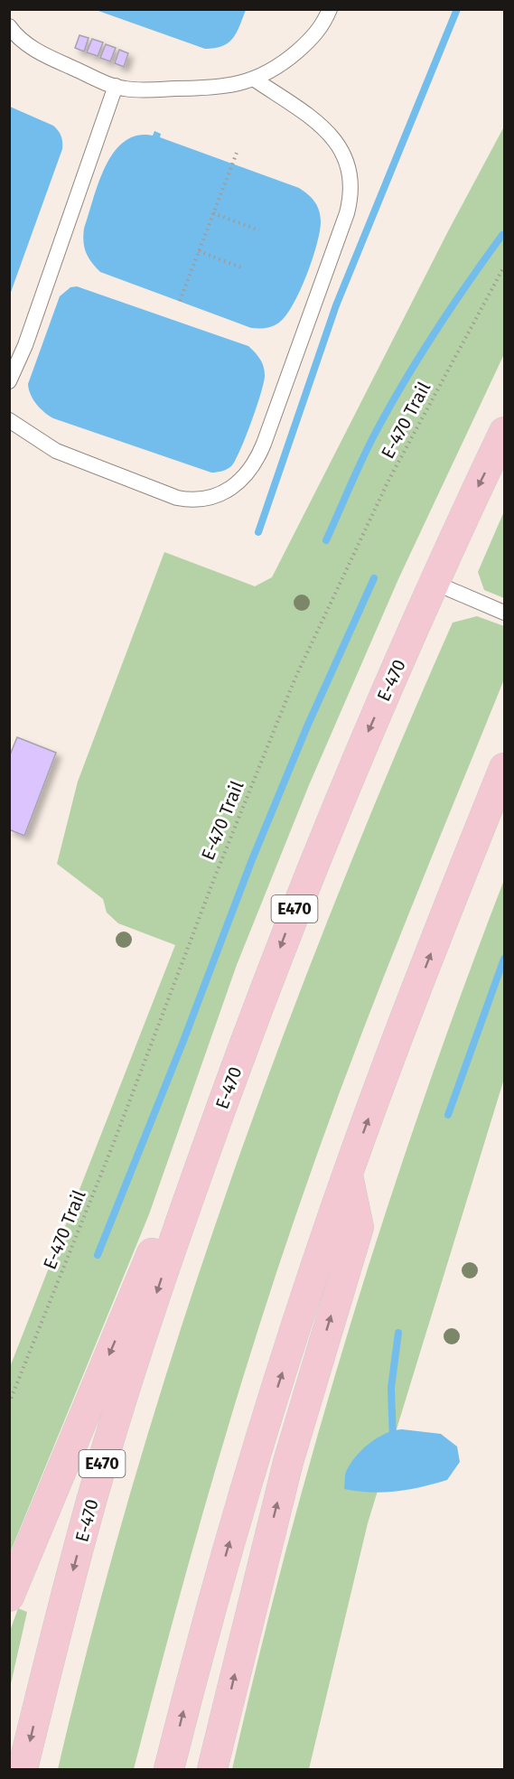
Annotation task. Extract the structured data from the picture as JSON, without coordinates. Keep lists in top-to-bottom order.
{
  "streets": {
    "highway": ["E-470", "E470"],
    "path": ["E-470 Trail"]
  }
}
